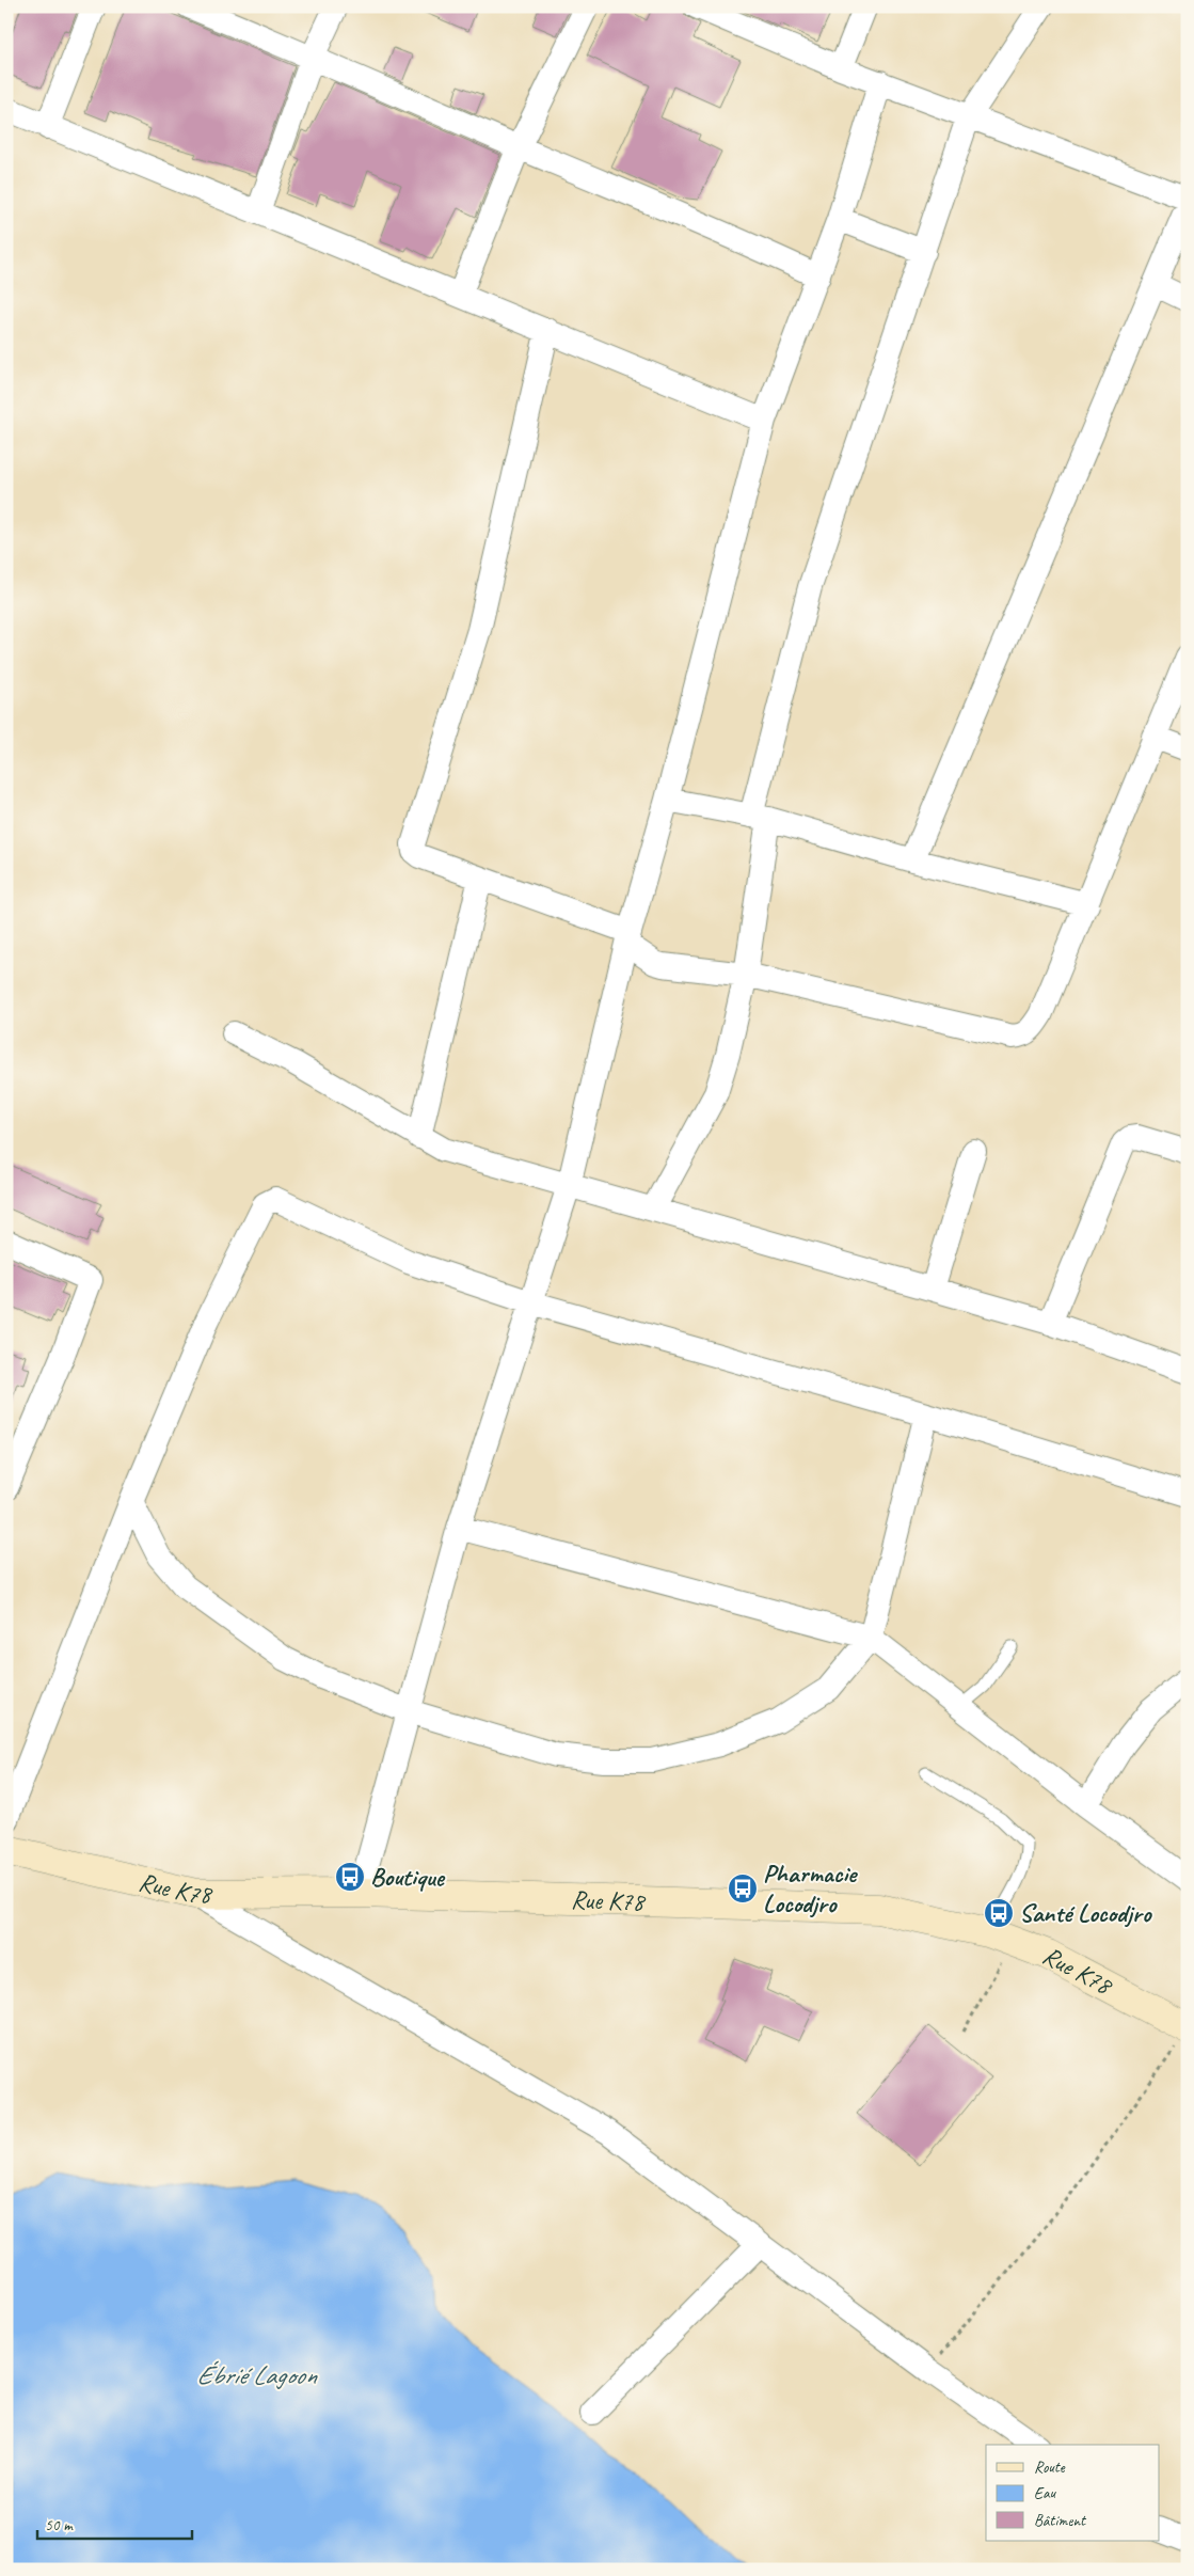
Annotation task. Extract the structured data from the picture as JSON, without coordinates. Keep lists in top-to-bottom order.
{
  "streets": {
    "street": ["Rue K78"]
  },
  "water": ["Ébrié Lagoon"],
  "places": {
    "bus stop": ["Boutique", "Pharmacie Locodjro", "Santé Locodjro"]
  },
  "legend": ["Route", "Eau", "Bâtiment"],
  "scale_bar": "50 m"
}
